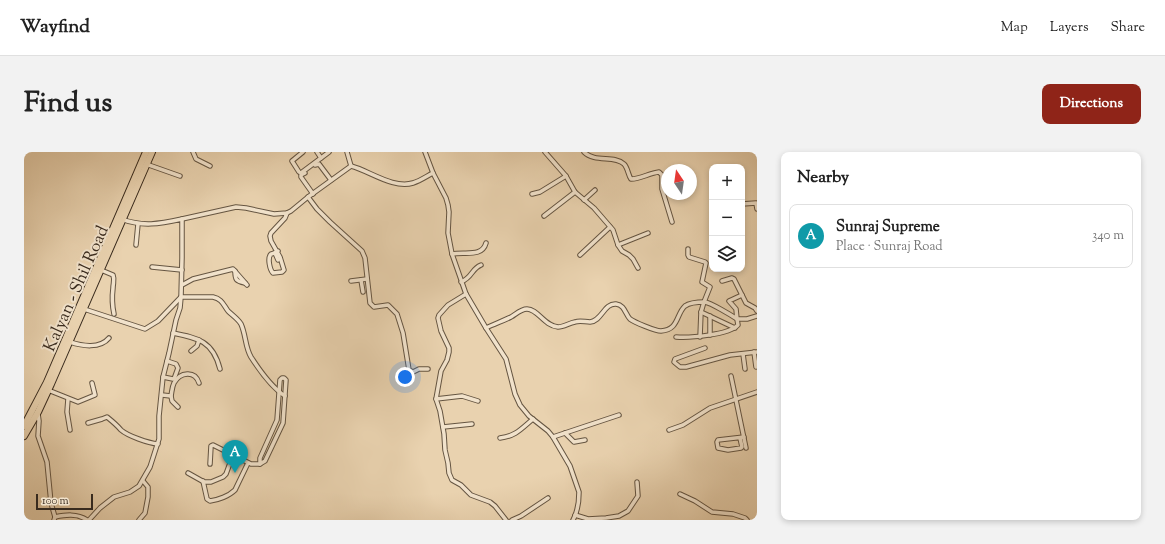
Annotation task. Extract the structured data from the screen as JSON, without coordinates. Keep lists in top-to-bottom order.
{
  "streets": {
    "main road": ["Kalyan - Shil Road"]
  },
  "scale_bar": "100 m",
  "north": "top",
  "page": {
    "header": "Wayfind",
    "nav": ["Map", "Layers", "Share"],
    "title": "Find us",
    "buttons": "Directions",
    "heading": "Nearby",
    "map_buttons": ["+", "−"],
    "list": [
      {
        "mark": "A",
        "name": "Sunraj Supreme",
        "note": "Place · Sunraj Road",
        "value": "340 m"
      }
    ],
    "pins": "A",
    "scale": "100 m"
  }
}
